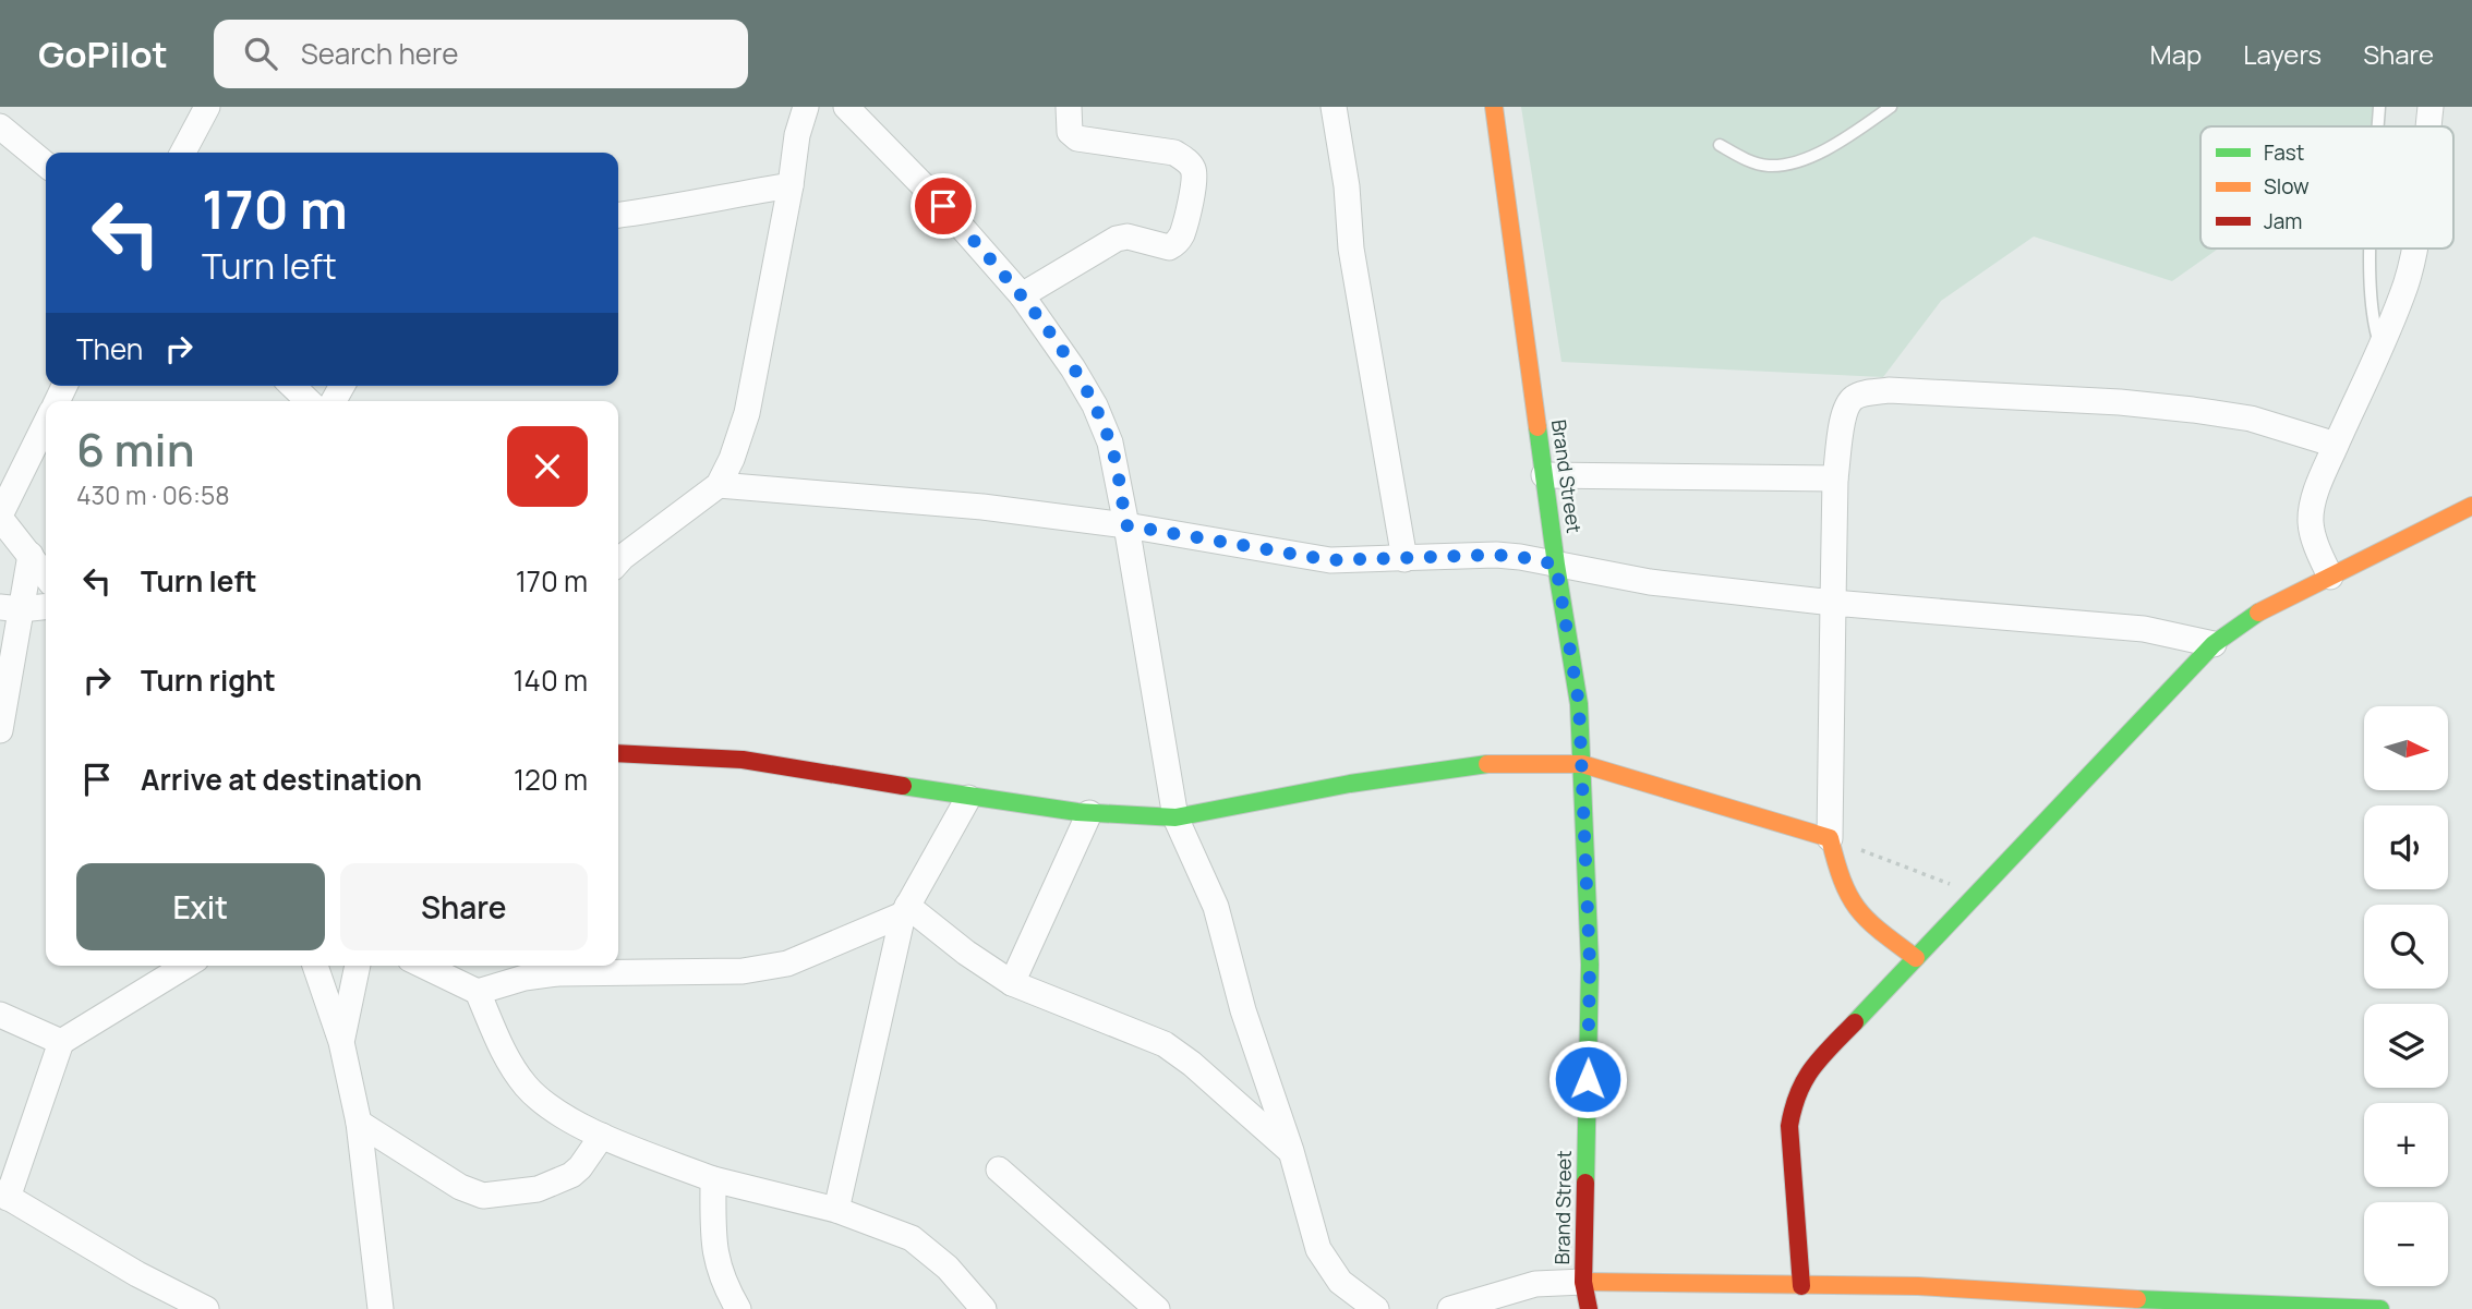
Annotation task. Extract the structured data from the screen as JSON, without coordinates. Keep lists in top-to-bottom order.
{
  "streets": {
    "street": ["Brand Street"]
  },
  "legend": ["Fast", "Slow", "Jam"],
  "north": "right",
  "page": {
    "header": "GoPilot",
    "search": "Search here",
    "nav": ["Map", "Layers", "Share"],
    "turn": ["170 m", "Turn left"],
    "then": "Then",
    "heading": ["6 min", "430 m · 06:58"],
    "list": [
      {
        "name": "Turn left",
        "value": "170 m"
      },
      {
        "name": "Turn right",
        "value": "140 m"
      },
      {
        "name": "Arrive at destination",
        "value": "120 m"
      }
    ],
    "map_buttons": ["+", "−"],
    "buttons": ["Exit", "Share"]
  }
}
